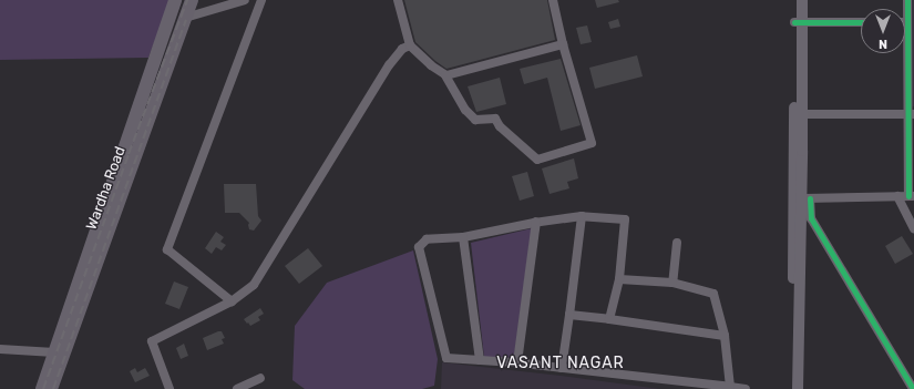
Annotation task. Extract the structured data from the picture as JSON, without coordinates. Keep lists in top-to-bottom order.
{
  "streets": {
    "highway": ["Wardha Road"]
  },
  "districts": ["VASANT NAGAR"],
  "north": "bottom"
}
